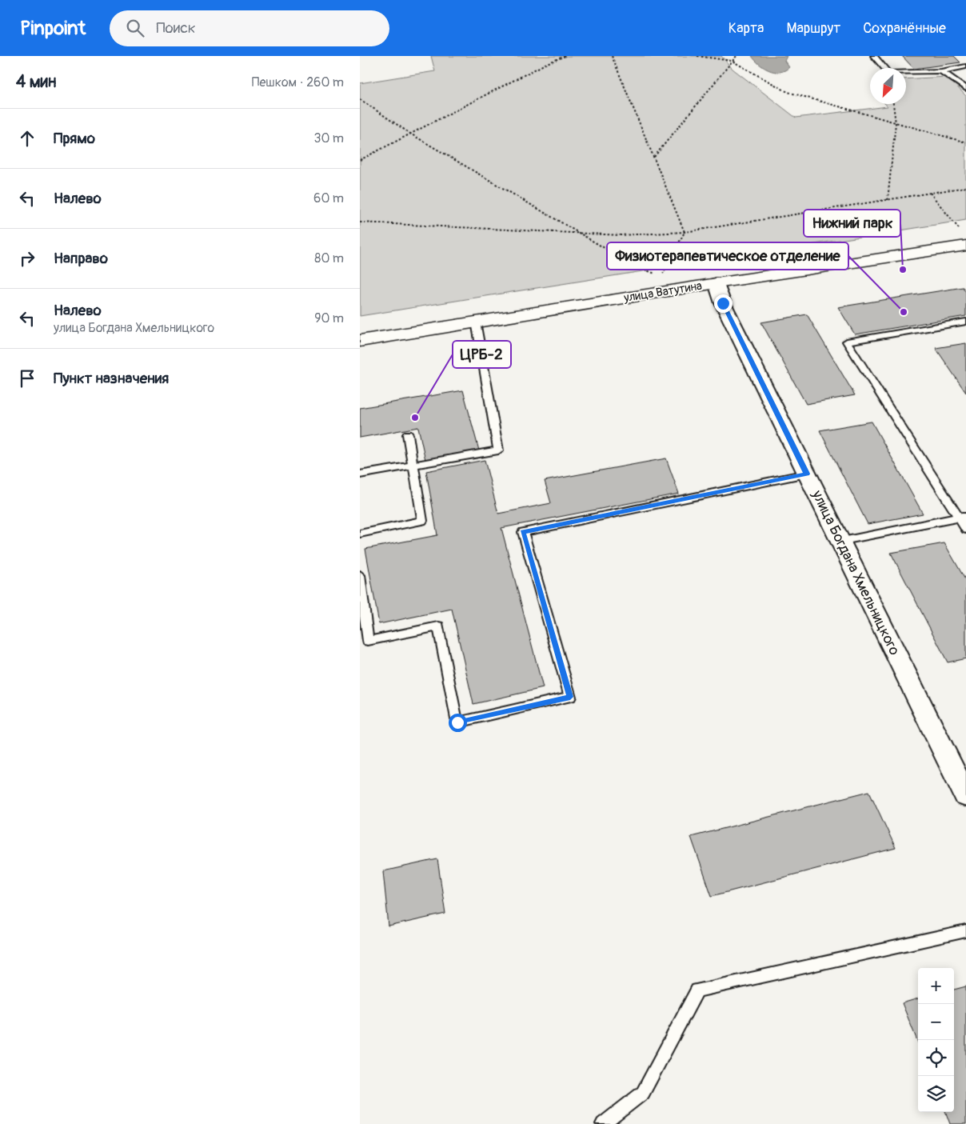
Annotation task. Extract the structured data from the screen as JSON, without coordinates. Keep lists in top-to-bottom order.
{
  "streets": {
    "main road": ["улица Ватутина"],
    "street": ["улица Богдана Хмельницкого"]
  },
  "crossings": [
    ["улица Ватутина", "улица Богдана Хмельницкого"]
  ],
  "places": ["Нижний парк", "Физиотерапевтическое отделение", "ЦРБ-2"],
  "north": "bottom left",
  "page": {
    "header": "Pinpoint",
    "search": "Поиск",
    "nav": ["Карта", "Маршрут", "Сохранённые"],
    "heading": ["4 мин", "Пешком · 260 m"],
    "list": [
      ["Прямо", "30 m"],
      ["Налево", "60 m"],
      ["Направо", "80 m"],
      ["Налево", "улица Богдана Хмельницкого", "90 m"],
      "Пункт назначения"
    ],
    "map_buttons": ["+", "−"]
  }
}
